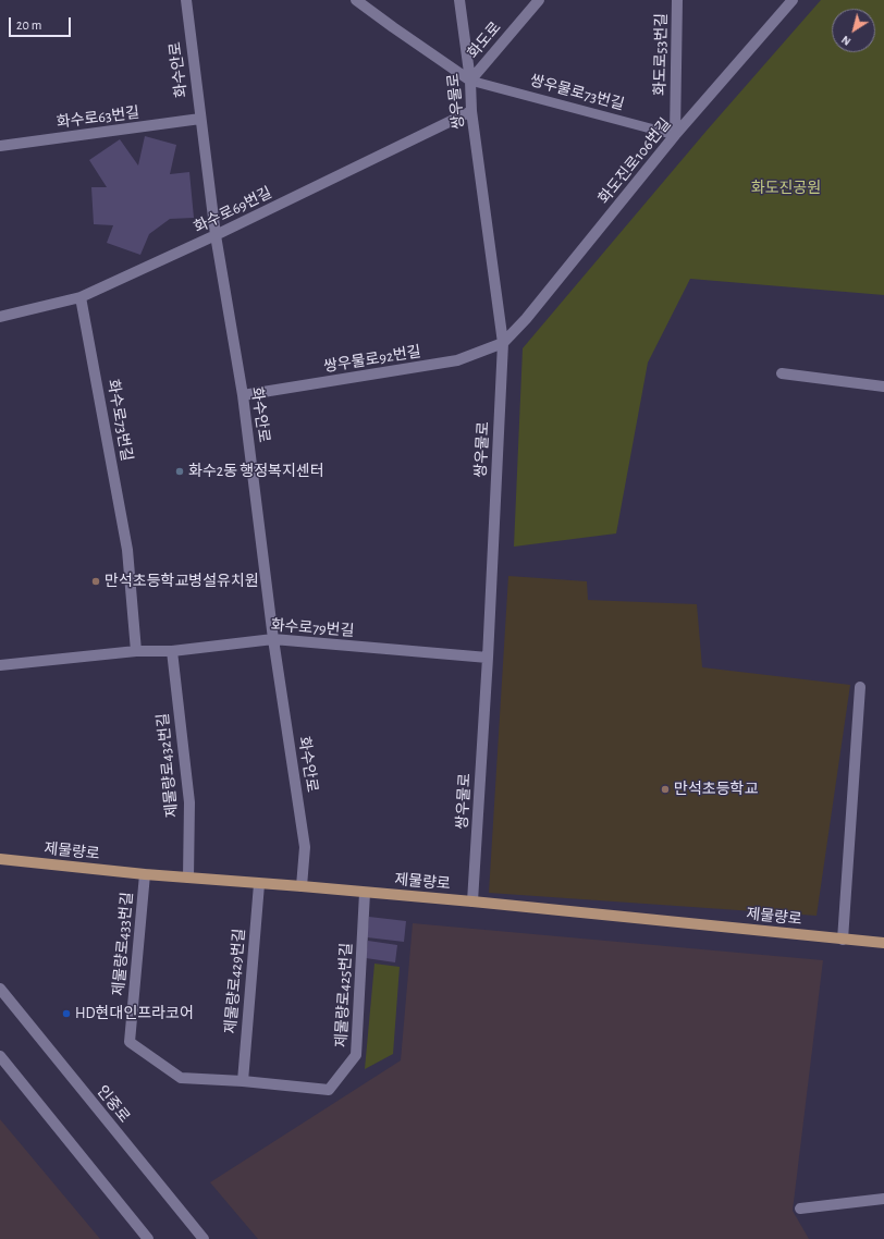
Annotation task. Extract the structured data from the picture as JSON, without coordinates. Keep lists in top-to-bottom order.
{
  "streets": {
    "main road": ["제물량로"],
    "street": [
      "화도로",
      "화도로53번길",
      "화수안로",
      "쌍우물로",
      "화수로63번길",
      "화도진로106번길",
      "화수로69번길",
      "쌍우물로92번길",
      "화수로73번길",
      "화수로79번길",
      "제물량로432번길",
      "제물량로433번길",
      "제물량로429번길",
      "제물량로425번길",
      "인중로"
    ],
    "lane": ["쌍우물로73번길"]
  },
  "crossings": [
    ["화도로", "쌍우물로73번길"],
    ["화도로", "쌍우물로"],
    ["화도로53번길", "쌍우물로73번길"],
    ["화도로53번길", "화도진로106번길"],
    ["화수안로", "화수로63번길"],
    ["화수안로", "화수로69번길"],
    ["화수안로", "쌍우물로92번길"],
    ["화수안로", "화수로79번길"],
    ["화수안로", "제물량로"],
    ["쌍우물로73번길", "쌍우물로"],
    ["쌍우물로73번길", "화도진로106번길"],
    ["쌍우물로", "화도진로106번길"],
    ["쌍우물로", "화수로69번길"],
    ["쌍우물로", "쌍우물로92번길"],
    ["쌍우물로", "화수로79번길"],
    ["쌍우물로", "제물량로"],
    ["화도진로106번길", "쌍우물로92번길"],
    ["화수로69번길", "화수로73번길"],
    ["화수로73번길", "화수로79번길"],
    ["화수로79번길", "제물량로432번길"],
    ["제물량로432번길", "제물량로"],
    ["제물량로", "제물량로433번길"],
    ["제물량로", "제물량로429번길"],
    ["제물량로", "제물량로425번길"],
    ["제물량로433번길", "제물량로429번길"],
    ["제물량로433번길", "제물량로425번길"],
    ["제물량로429번길", "제물량로425번길"]
  ],
  "parks": ["화도진공원"],
  "places": [
    "화수2동 행정복지센터",
    "만석초등학교병설유치원",
    "만석초등학교",
    "HD현대인프라코어"
  ],
  "scale_bar": "20 m",
  "north": "bottom left"
}
